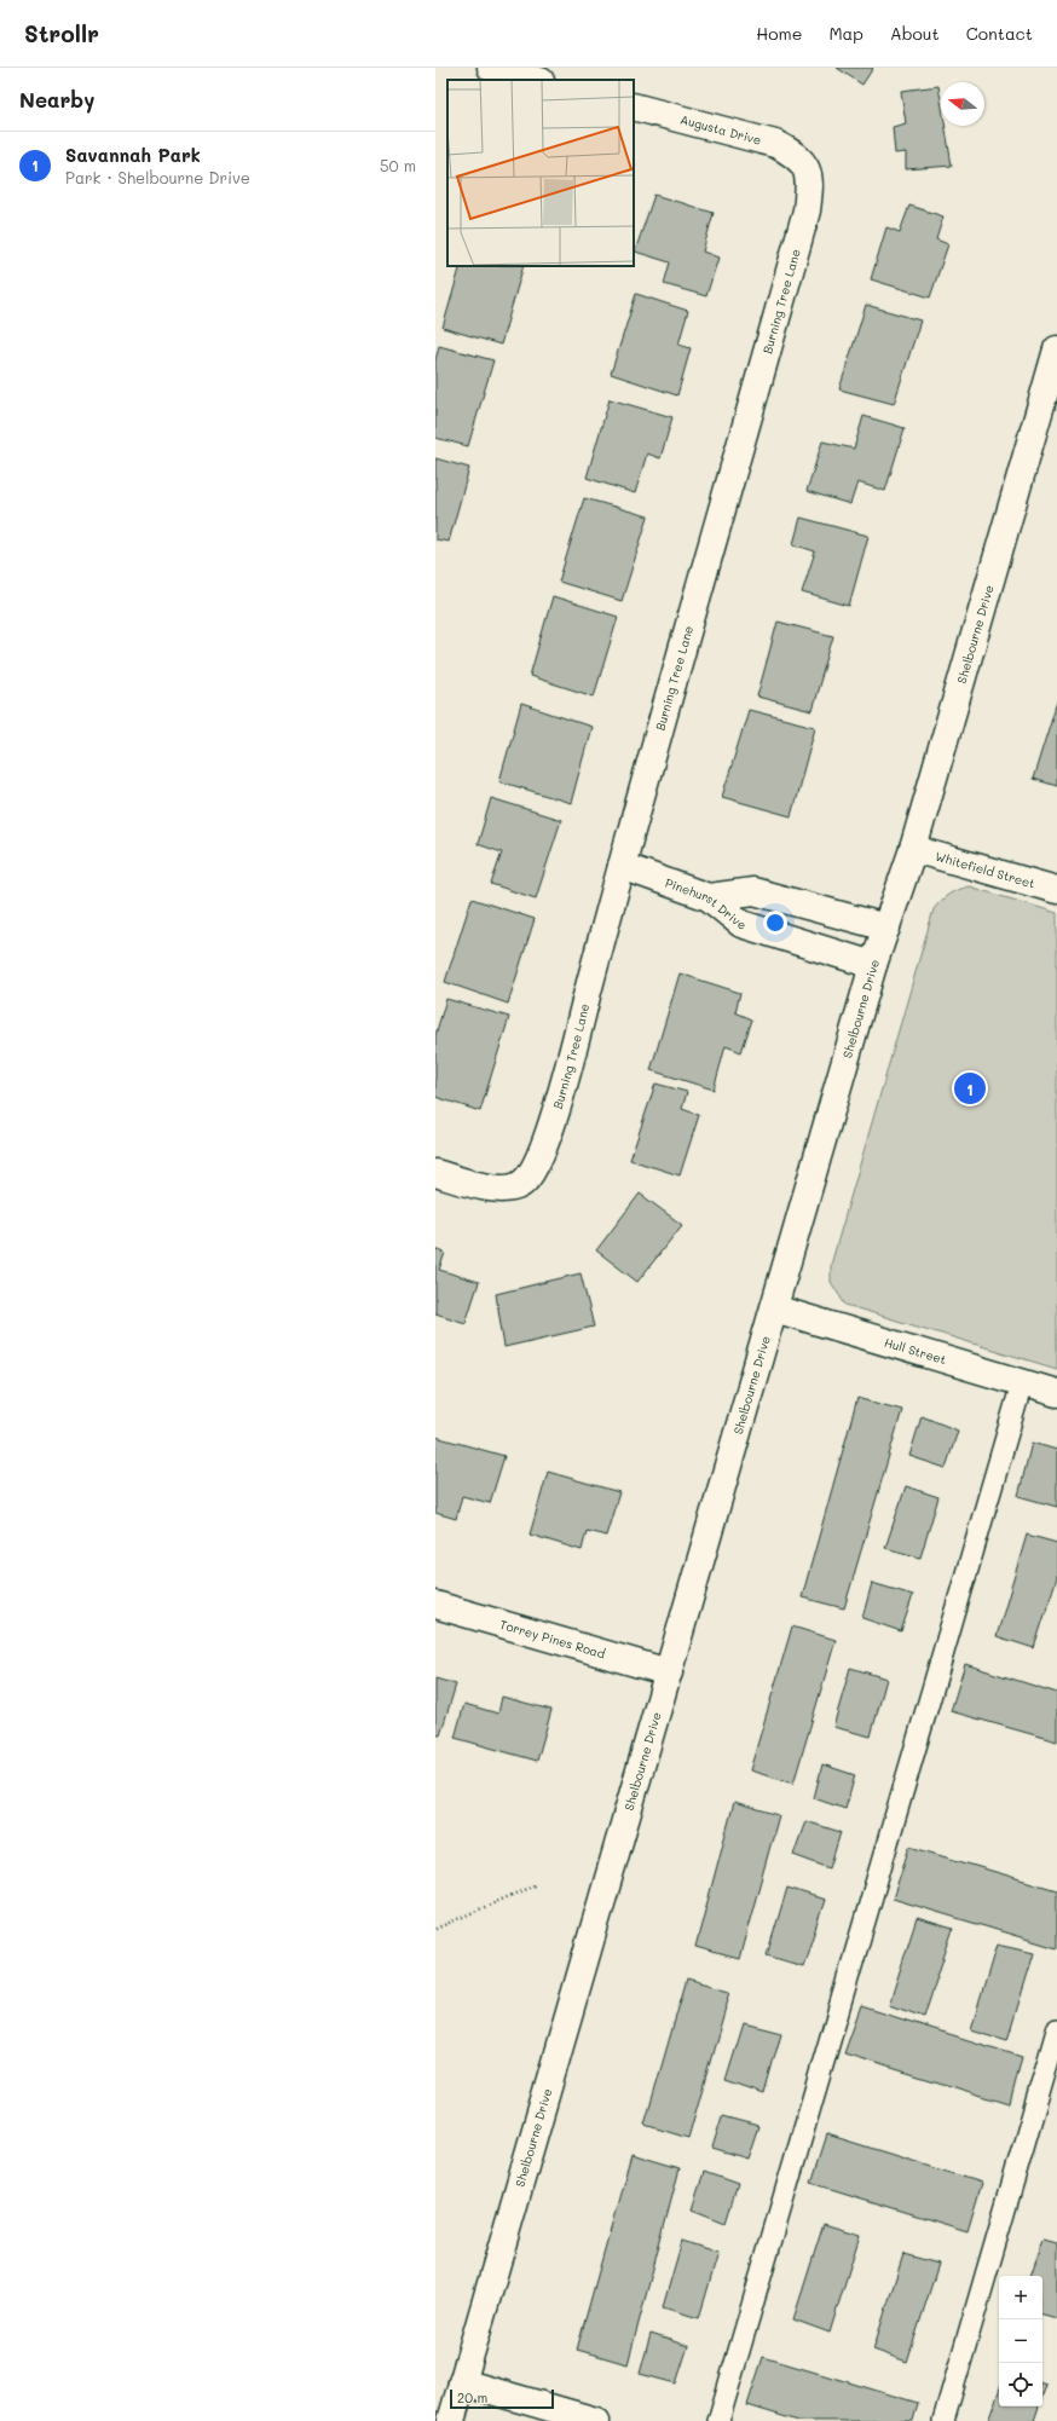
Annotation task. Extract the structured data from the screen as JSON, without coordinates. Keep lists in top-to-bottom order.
{
  "streets": {
    "street": [
      "Augusta Drive",
      "Burning Tree Lane",
      "Shelbourne Drive",
      "Whitefield Street",
      "Pinehurst Drive",
      "Hull Street",
      "Torrey Pines Road"
    ]
  },
  "crossings": [
    ["Augusta Drive", "Burning Tree Lane"],
    ["Burning Tree Lane", "Pinehurst Drive"],
    ["Shelbourne Drive", "Whitefield Street"],
    ["Shelbourne Drive", "Pinehurst Drive"],
    ["Shelbourne Drive", "Hull Street"],
    ["Shelbourne Drive", "Torrey Pines Road"]
  ],
  "scale_bar": "20 m",
  "north": "left",
  "page": {
    "header": "Strollr",
    "nav": [
      "Home",
      "Map",
      "About",
      "Contact"
    ],
    "heading": "Nearby",
    "list": [
      {
        "mark": "1",
        "name": "Savannah Park",
        "note": "Park · Shelbourne Drive",
        "value": "50 m"
      }
    ],
    "pins": "1",
    "map_buttons": ["+", "−"],
    "scale": "20 m"
  }
}
